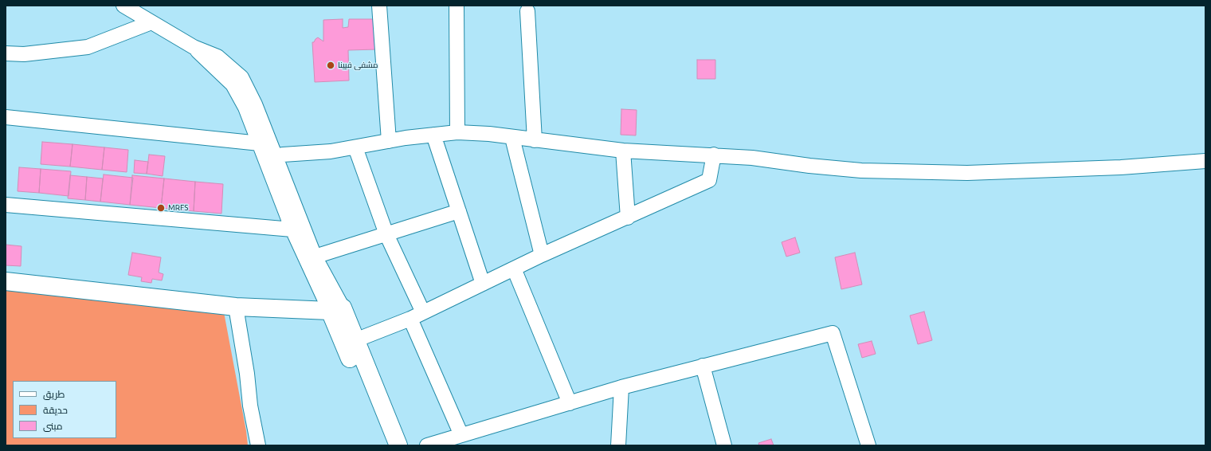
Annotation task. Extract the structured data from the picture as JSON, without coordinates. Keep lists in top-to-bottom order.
{
  "places": ["مشفى فيينا", "MRFS"],
  "legend": ["طريق", "حديقة", "مبنى"]
}
